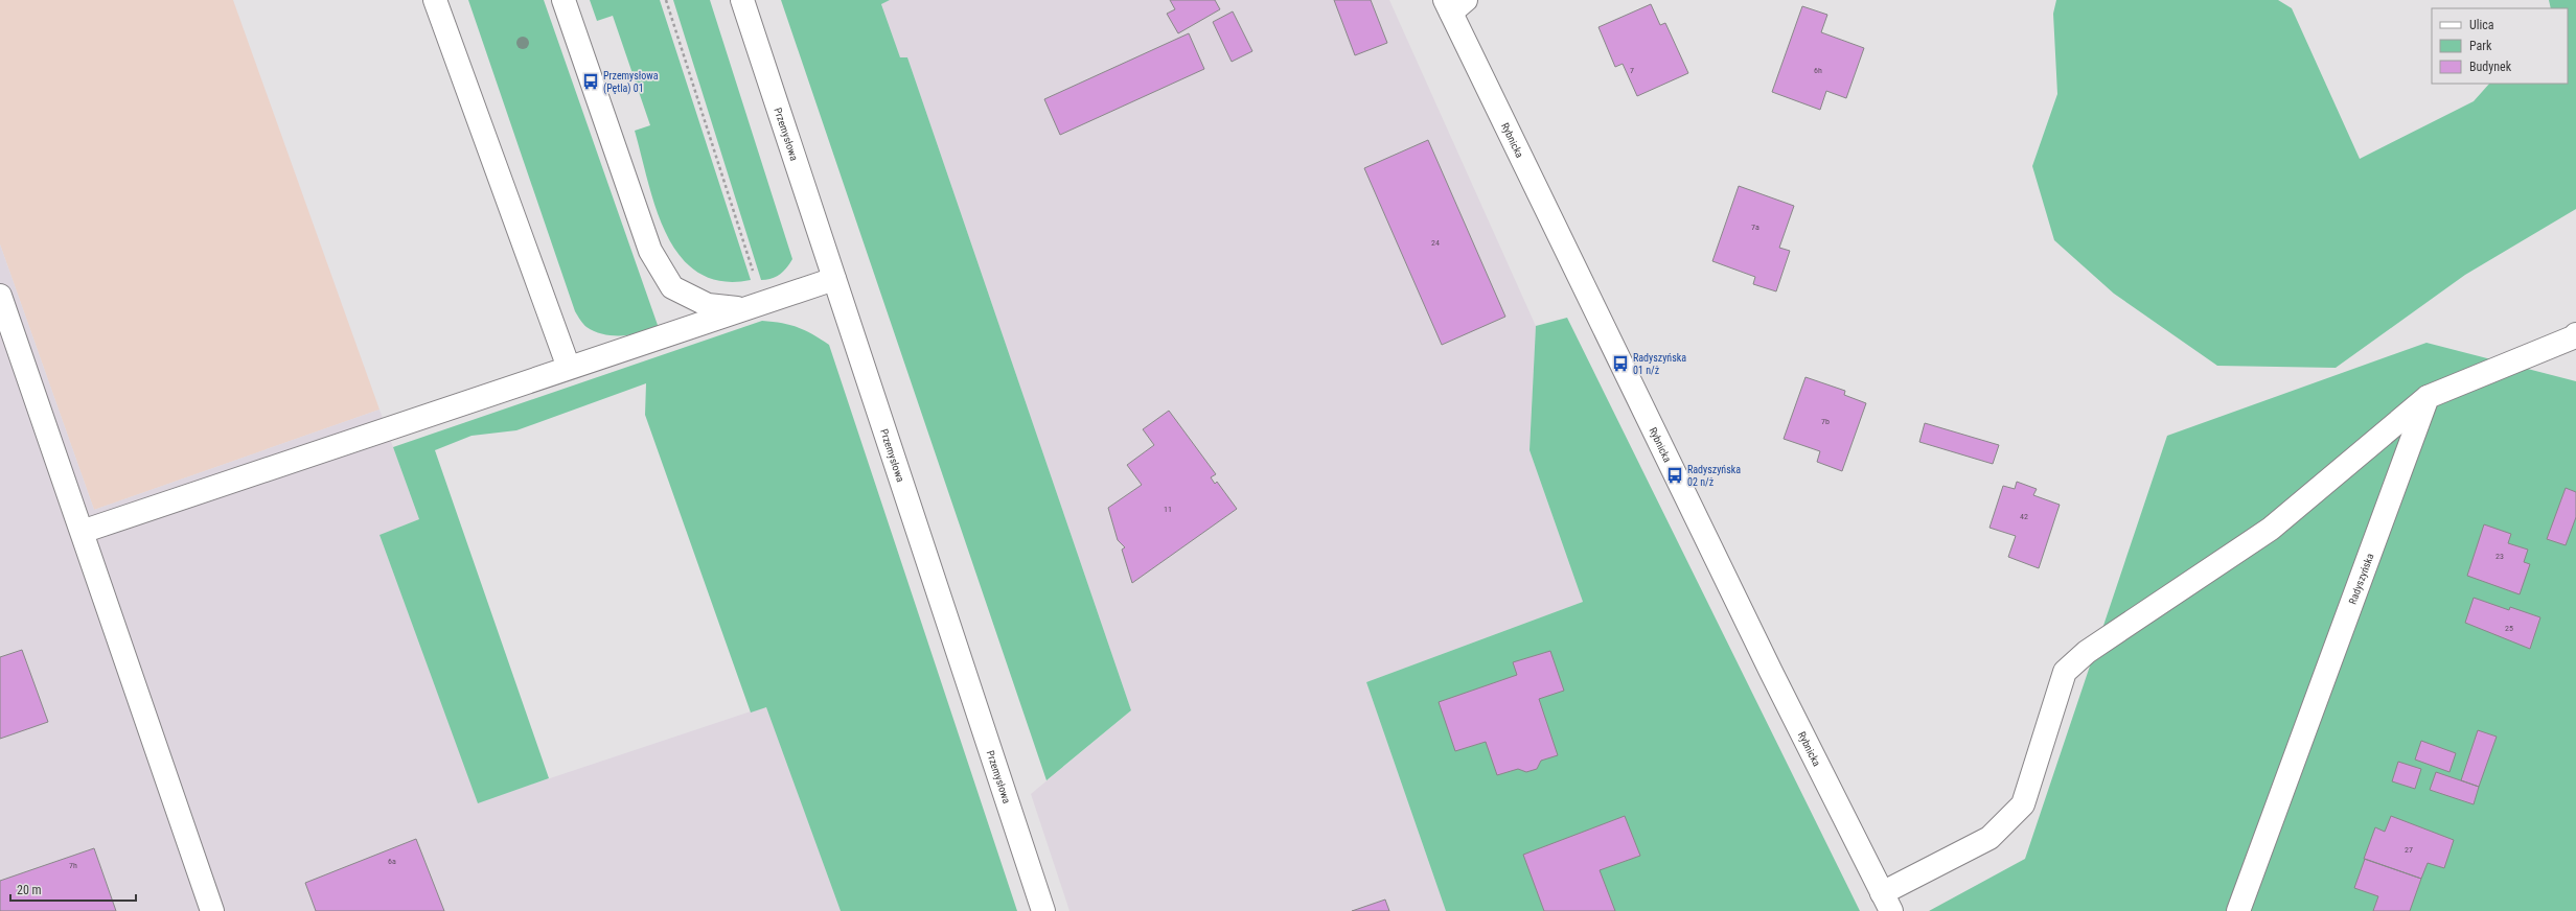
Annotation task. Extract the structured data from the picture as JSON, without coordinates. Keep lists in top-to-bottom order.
{
  "streets": {
    "street": ["Przemysłowa", "Rybnicka", "Radyszyńska"]
  },
  "places": {
    "bus stop": ["Przemysłowa (Pętla) 01", "Radyszyńska 01 n/ż", "Radyszyńska 02 n/ż"]
  },
  "house_numbers": [
    "7",
    "6h",
    "7a",
    "24",
    "7b",
    "11",
    "42",
    "23",
    "25",
    "27",
    "6a",
    "7h"
  ],
  "legend": ["Ulica", "Park", "Budynek"],
  "scale_bar": "20 m"
}
